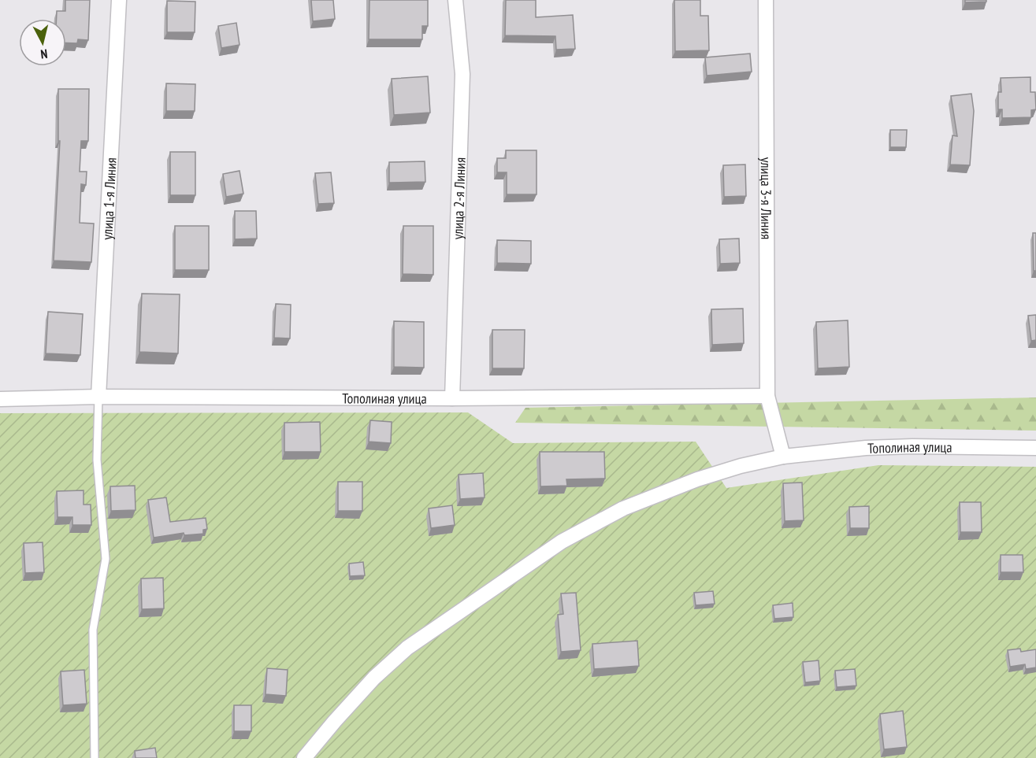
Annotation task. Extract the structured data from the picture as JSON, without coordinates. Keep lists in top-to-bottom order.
{
  "streets": {
    "street": [
      "улица 1-я Линия",
      "улица 3-я Линия",
      "улица 2-я Линия",
      "Тополиная улица"
    ]
  },
  "crossings": [
    ["улица 1-я Линия", "Тополиная улица"],
    ["улица 3-я Линия", "Тополиная улица"],
    ["улица 2-я Линия", "Тополиная улица"]
  ],
  "north": "bottom"
}
